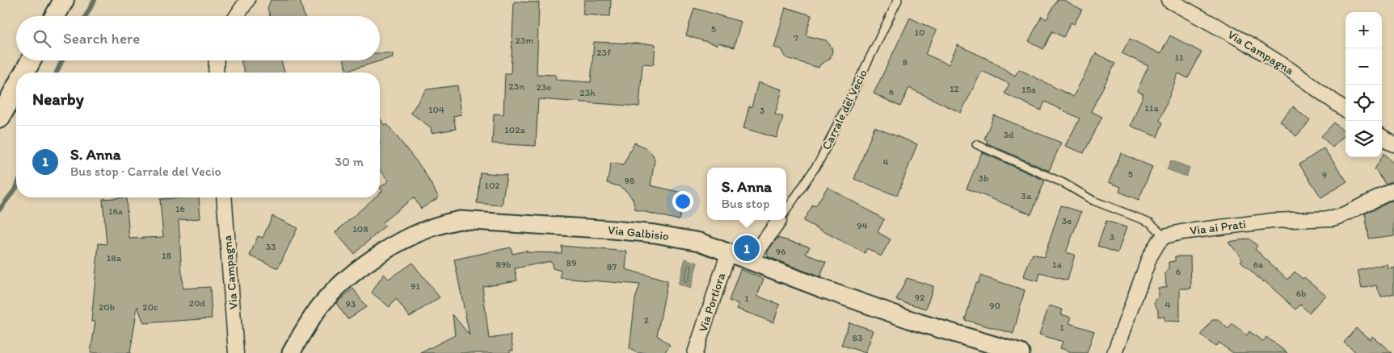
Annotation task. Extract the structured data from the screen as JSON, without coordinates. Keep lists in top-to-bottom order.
{
  "streets": {
    "street": [
      "Via Campagna",
      "Carrale del Vecio",
      "Via ai Prati",
      "Via Galbisio",
      "Via Portiora"
    ]
  },
  "crossings": [
    ["Carrale del Vecio", "Via Galbisio"],
    ["Via Galbisio", "Via Portiora"]
  ],
  "house_numbers": [
    "5",
    "10",
    "7",
    "23m",
    "23f",
    "11",
    "8",
    "23n",
    "23o",
    "12",
    "15a",
    "6",
    "23h",
    "11a",
    "104",
    "3",
    "102a",
    "3d",
    "4",
    "5",
    "9",
    "3b",
    "98",
    "102",
    "3a",
    "16",
    "16a",
    "3e",
    "94",
    "108",
    "3",
    "33",
    "96",
    "18",
    "18a",
    "89",
    "89b",
    "1a",
    "6a",
    "87",
    "6",
    "91",
    "6b",
    "92",
    "1",
    "20d",
    "93",
    "4",
    "90",
    "20b",
    "20c",
    "2",
    "1",
    "83"
  ],
  "page": {
    "map_buttons": ["+", "−"],
    "search": "Search here",
    "heading": "Nearby",
    "list": [
      {
        "mark": "1",
        "name": "S. Anna",
        "note": "Bus stop · Carrale del Vecio",
        "value": "30 m"
      }
    ],
    "popup": ["S. Anna", "Bus stop"],
    "pins": "1"
  }
}
